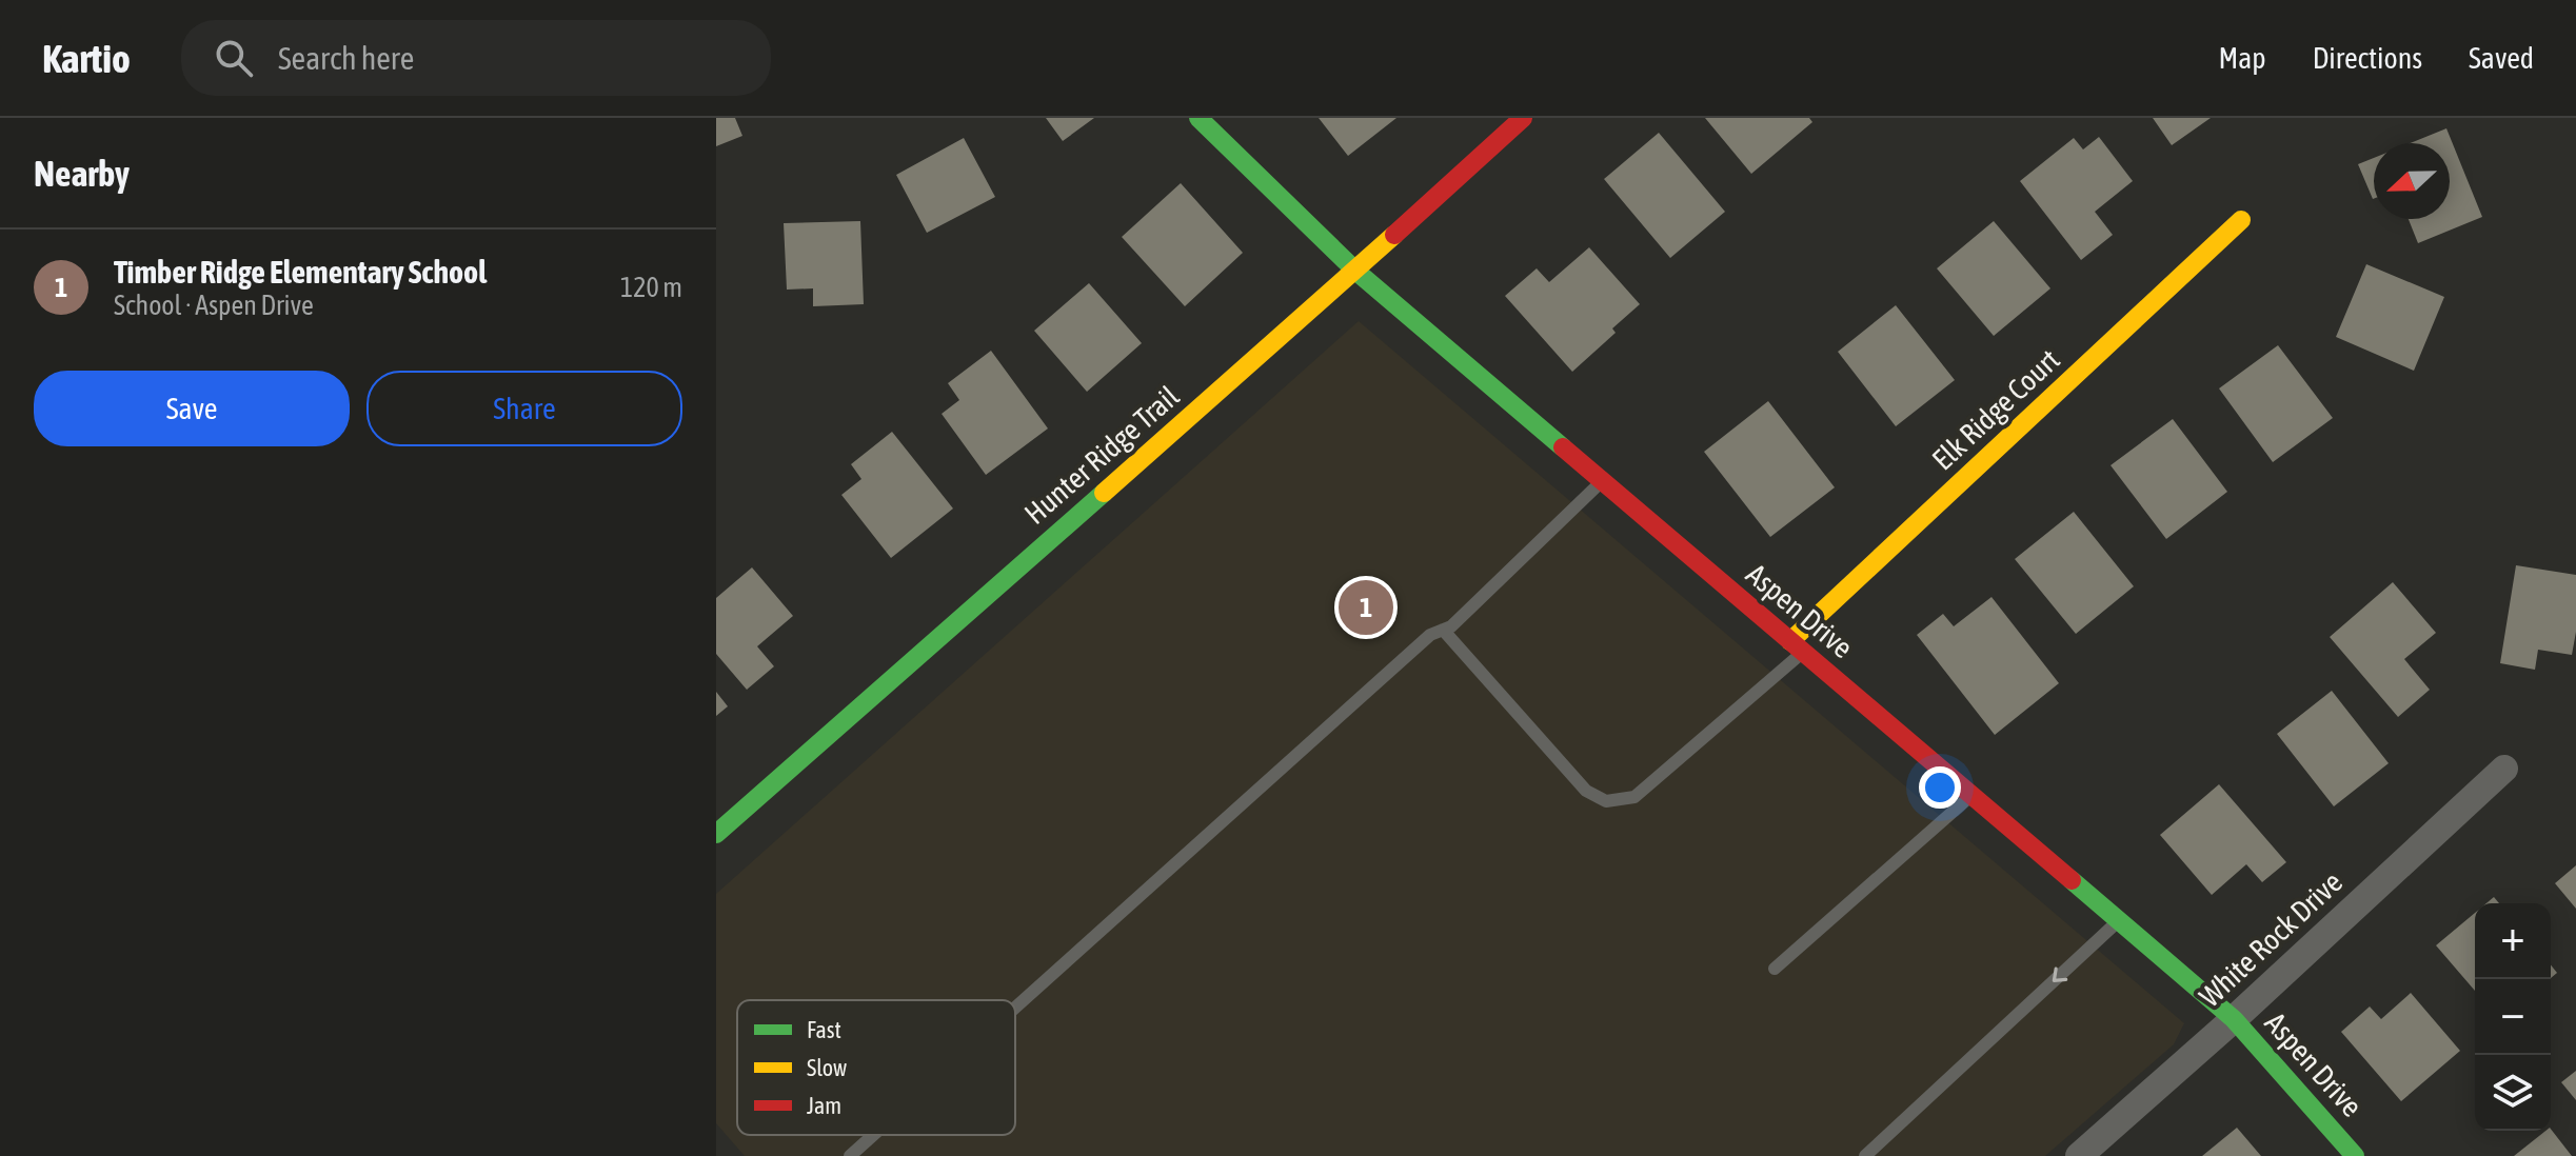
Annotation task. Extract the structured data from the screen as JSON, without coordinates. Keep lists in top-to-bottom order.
{
  "streets": {
    "street": [
      "Elk Ridge Court",
      "Hunter Ridge Trail",
      "Aspen Drive",
      "White Rock Drive"
    ]
  },
  "crossings": [
    ["Elk Ridge Court", "Aspen Drive"],
    ["Hunter Ridge Trail", "Aspen Drive"],
    ["Aspen Drive", "White Rock Drive"]
  ],
  "legend": ["Fast", "Slow", "Jam"],
  "north": "left",
  "page": {
    "header": "Kartio",
    "search": "Search here",
    "nav": ["Map", "Directions", "Saved"],
    "heading": "Nearby",
    "list": [
      {
        "mark": "1",
        "name": "Timber Ridge Elementary School",
        "note": "School · Aspen Drive",
        "value": "120 m"
      }
    ],
    "buttons": ["Save", "Share"],
    "pins": "1",
    "map_buttons": ["+", "−"]
  }
}
